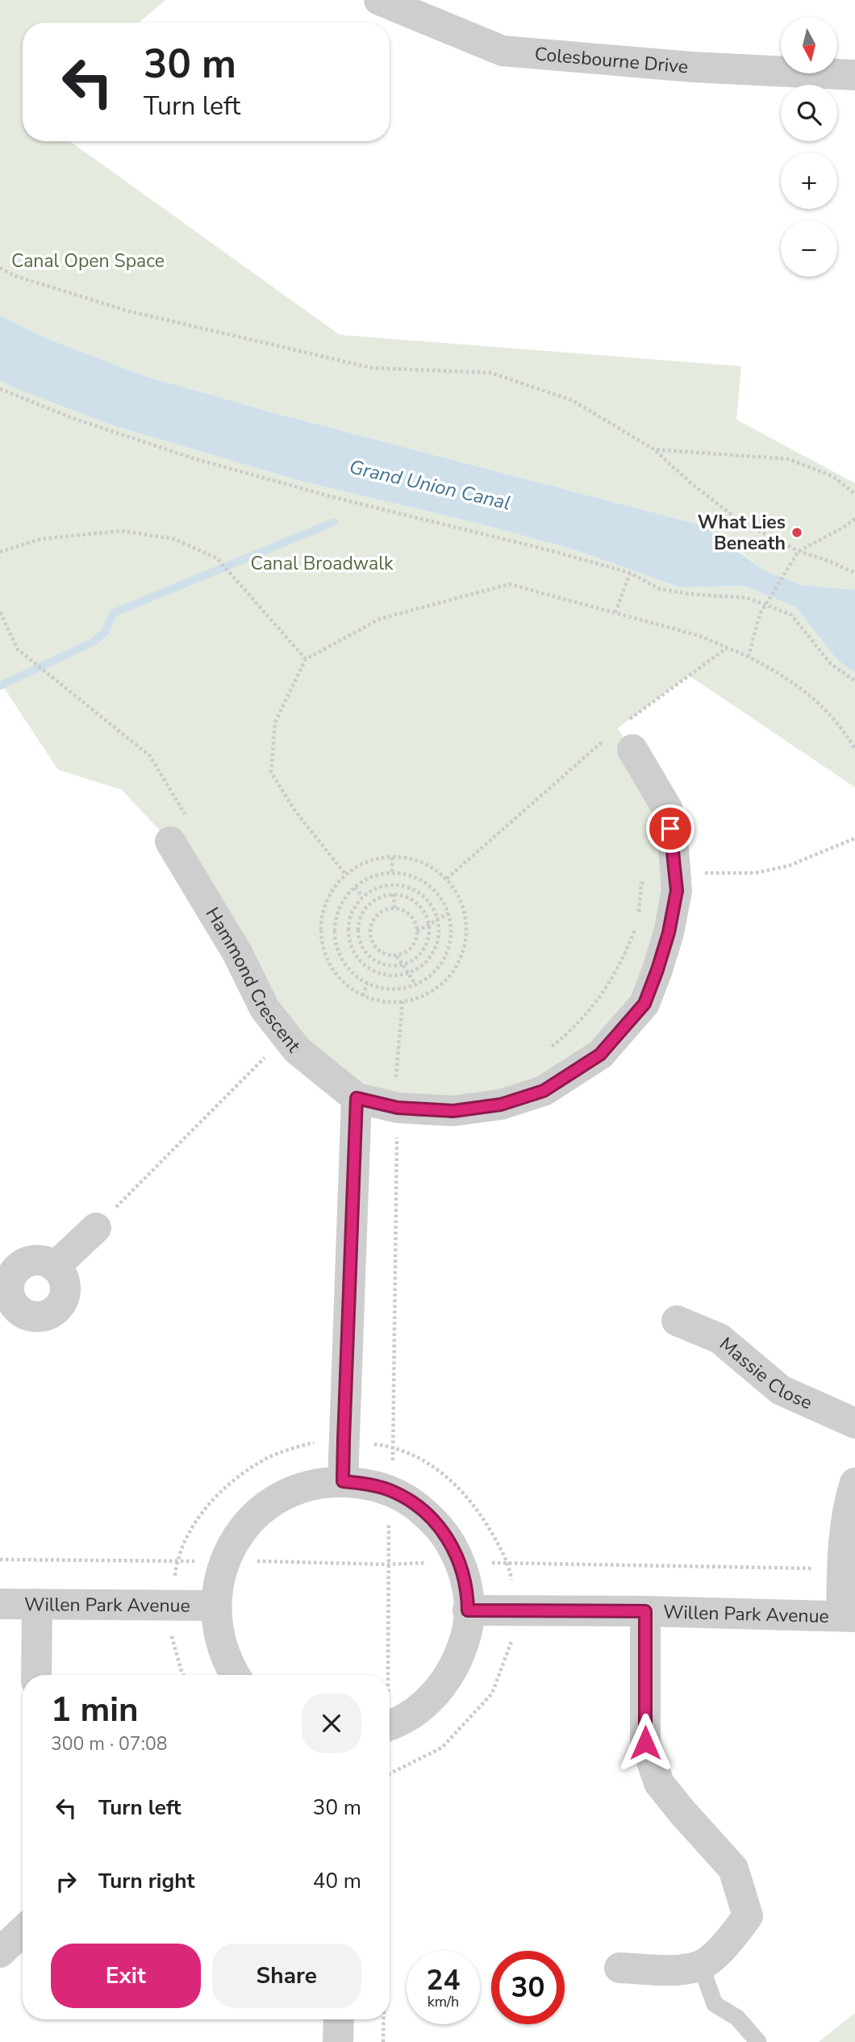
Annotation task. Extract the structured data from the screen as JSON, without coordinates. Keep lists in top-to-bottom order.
{
  "streets": {
    "street": [
      "Colesbourne Drive",
      "Hammond Crescent",
      "Massie Close",
      "Willen Park Avenue"
    ]
  },
  "water": ["Grand Union Canal"],
  "parks": ["Canal Open Space", "Canal Broadwalk"],
  "places": ["What Lies Beneath"],
  "north": "bottom",
  "page": {
    "map_buttons": ["+", "−"],
    "turn": ["30 m", "Turn left"],
    "heading": ["1 min", "300 m · 07:08"],
    "list": [
      {
        "name": "Turn left",
        "value": "30 m"
      },
      {
        "name": "Turn right",
        "value": "40 m"
      }
    ],
    "buttons": ["Exit", "Share"],
    "speed": "24 km/h",
    "limit": "30"
  }
}
